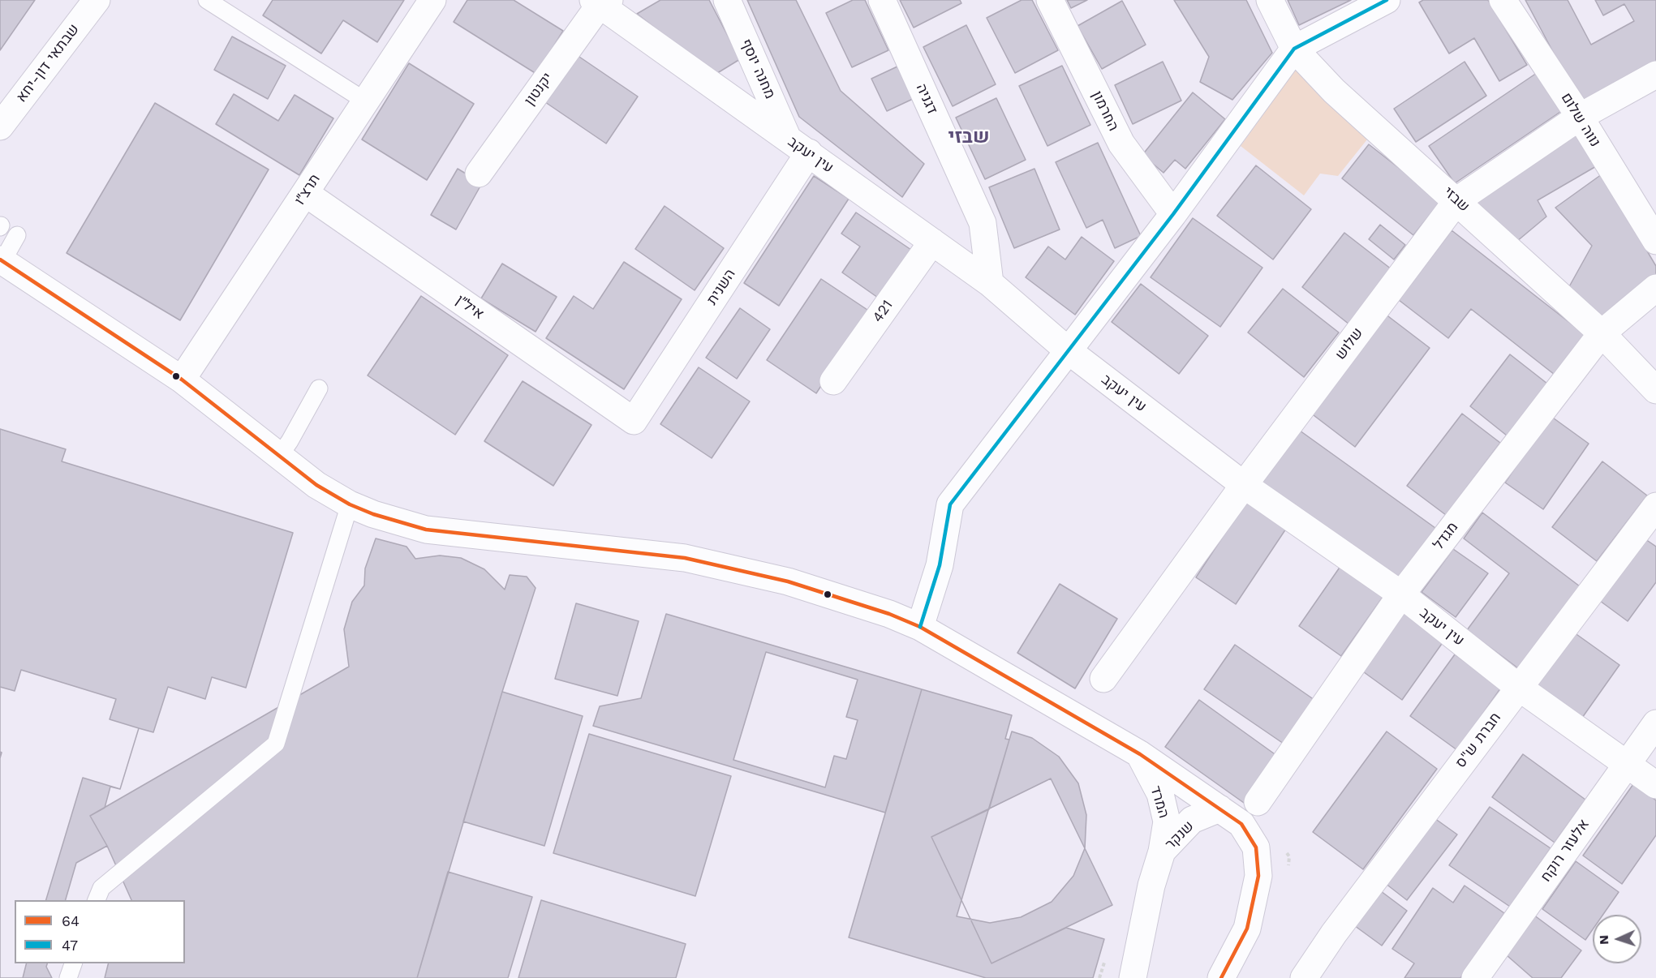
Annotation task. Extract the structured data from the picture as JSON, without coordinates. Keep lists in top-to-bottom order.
{
  "streets": {
    "street": [
      "שבתאי דון-יחא",
      "מחנה יוסף",
      "יקנטון",
      "דגניה",
      "החרמון",
      "נווה שלום",
      "עין יעקב",
      "תרצ״ו",
      "שבזי",
      "השנית",
      "איל״ן",
      "421",
      "שלוש",
      "מגדל",
      "חברת ש\"ס",
      "המרד",
      "שנקר",
      "אלעזר רוקח"
    ]
  },
  "crossings": [
    ["מחנה יוסף", "עין יעקב"],
    ["מחנה יוסף", "השנית"],
    ["יקנטון", "עין יעקב"],
    ["דגניה", "עין יעקב"],
    ["נווה שלום", "שלוש"],
    ["עין יעקב", "השנית"],
    ["עין יעקב", "421"],
    ["עין יעקב", "שלוש"],
    ["עין יעקב", "מגדל"],
    ["עין יעקב", "חברת ש\"ס"],
    ["עין יעקב", "אלעזר רוקח"],
    ["תרצ״ו", "איל״ן"],
    ["תרצ״ו", "המרד"],
    ["שבזי", "שלוש"],
    ["שבזי", "מגדל"],
    ["השנית", "איל״ן"],
    ["המרד", "שנקר"]
  ],
  "districts": ["שבזי"],
  "lines": ["transit line 47", "transit line 64"],
  "legend": ["64", "47"],
  "north": "left"
}
